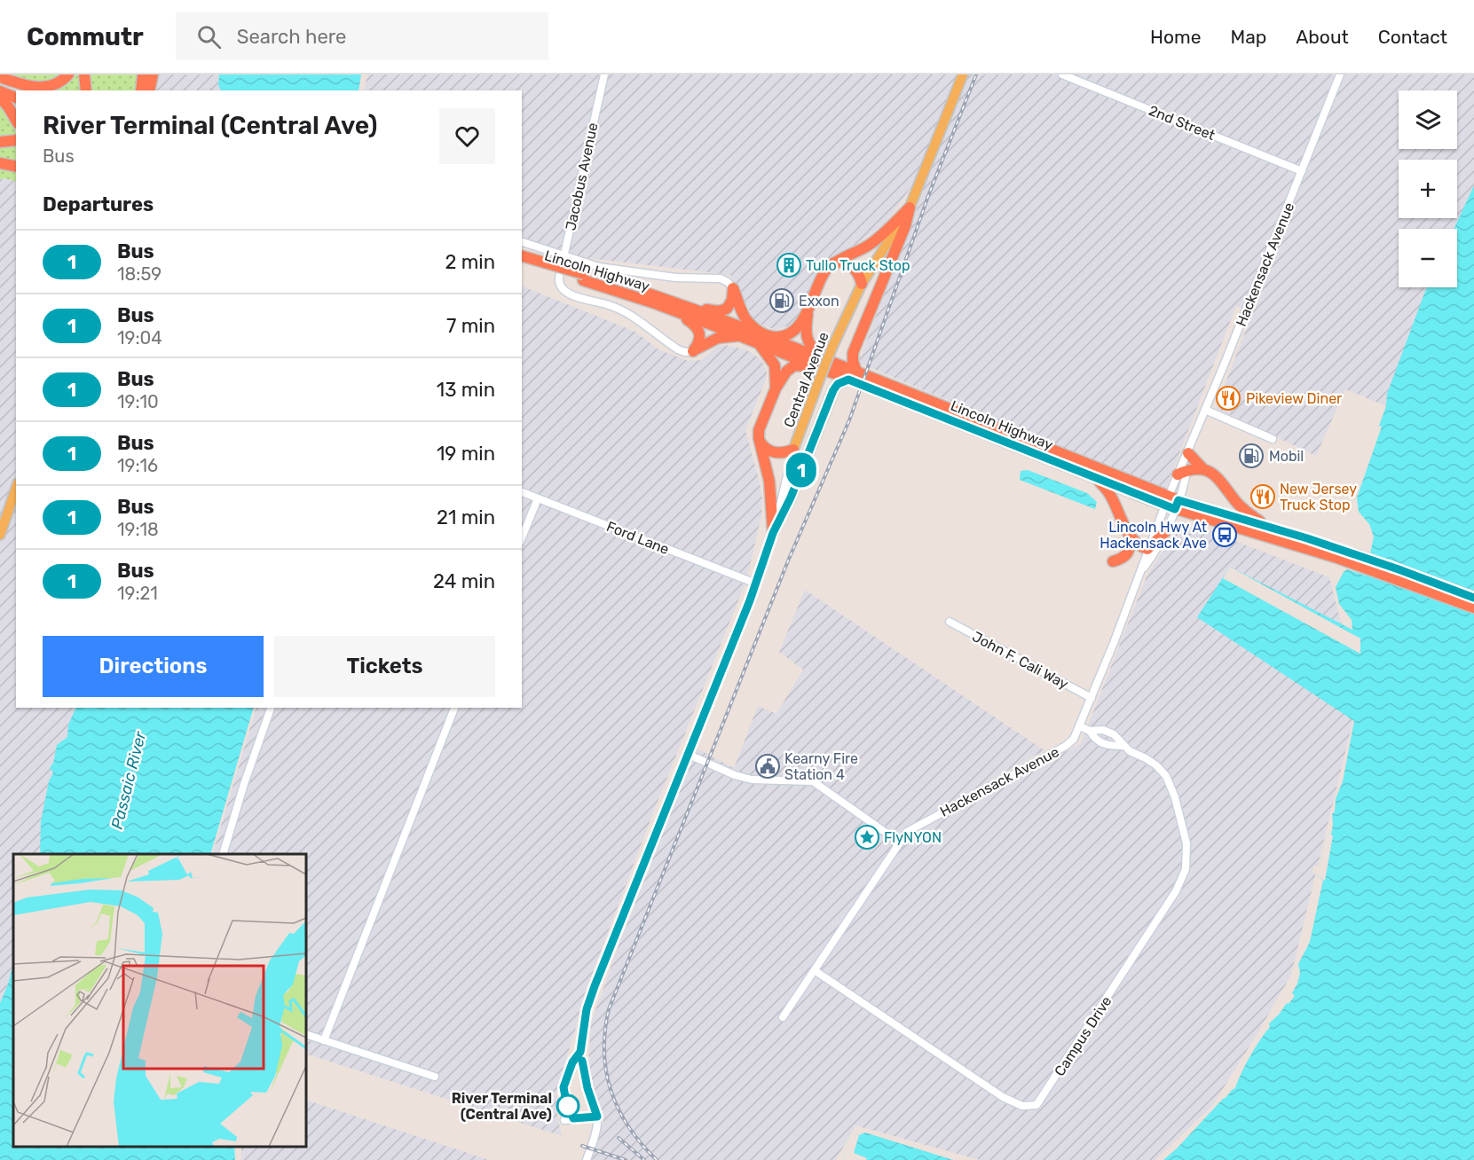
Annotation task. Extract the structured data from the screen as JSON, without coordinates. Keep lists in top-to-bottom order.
{
  "streets": {
    "highway": ["Lincoln Highway"],
    "main road": ["Central Avenue"],
    "street": [
      "2nd Street",
      "Jacobus Avenue",
      "Hackensack Avenue",
      "Ford Lane",
      "John F. Cali Way",
      "Campus Drive"
    ]
  },
  "crossings": [
    ["2nd Street", "Hackensack Avenue"],
    ["Hackensack Avenue", "Lincoln Highway"],
    ["Hackensack Avenue", "John F. Cali Way"],
    ["Hackensack Avenue", "Campus Drive"],
    ["Central Avenue", "Ford Lane"]
  ],
  "water": ["Passaic River"],
  "places": {
    "building": ["Tullo Truck Stop"],
    "fuel station": ["Exxon", "Mobil"],
    "restaurant": ["Pikeview Diner", "New Jersey Truck Stop"],
    "bus stop": ["Lincoln Hwy At Hackensack Ave"],
    "public building": ["Kearny Fire Station 4"],
    "place": ["FlyNYON"],
    "other": ["River Terminal (Central Ave)"]
  },
  "lines": ["bus line 1"],
  "page": {
    "header": "Commutr",
    "search": "Search here",
    "nav": [
      "Home",
      "Map",
      "About",
      "Contact"
    ],
    "on_map": "1",
    "map_buttons": ["+", "−"],
    "heading": [
      ["River Terminal (Central Ave)", "Bus"],
      "Departures"
    ],
    "list": [
      {
        "mark": "1",
        "name": "Bus",
        "note": "18:59",
        "value": "2 min"
      },
      {
        "mark": "1",
        "name": "Bus",
        "note": "19:04",
        "value": "7 min"
      },
      {
        "mark": "1",
        "name": "Bus",
        "note": "19:10",
        "value": "13 min"
      },
      {
        "mark": "1",
        "name": "Bus",
        "note": "19:16",
        "value": "19 min"
      },
      {
        "mark": "1",
        "name": "Bus",
        "note": "19:18",
        "value": "21 min"
      },
      {
        "mark": "1",
        "name": "Bus",
        "note": "19:21",
        "value": "24 min"
      }
    ],
    "buttons": ["Directions", "Tickets"]
  }
}
